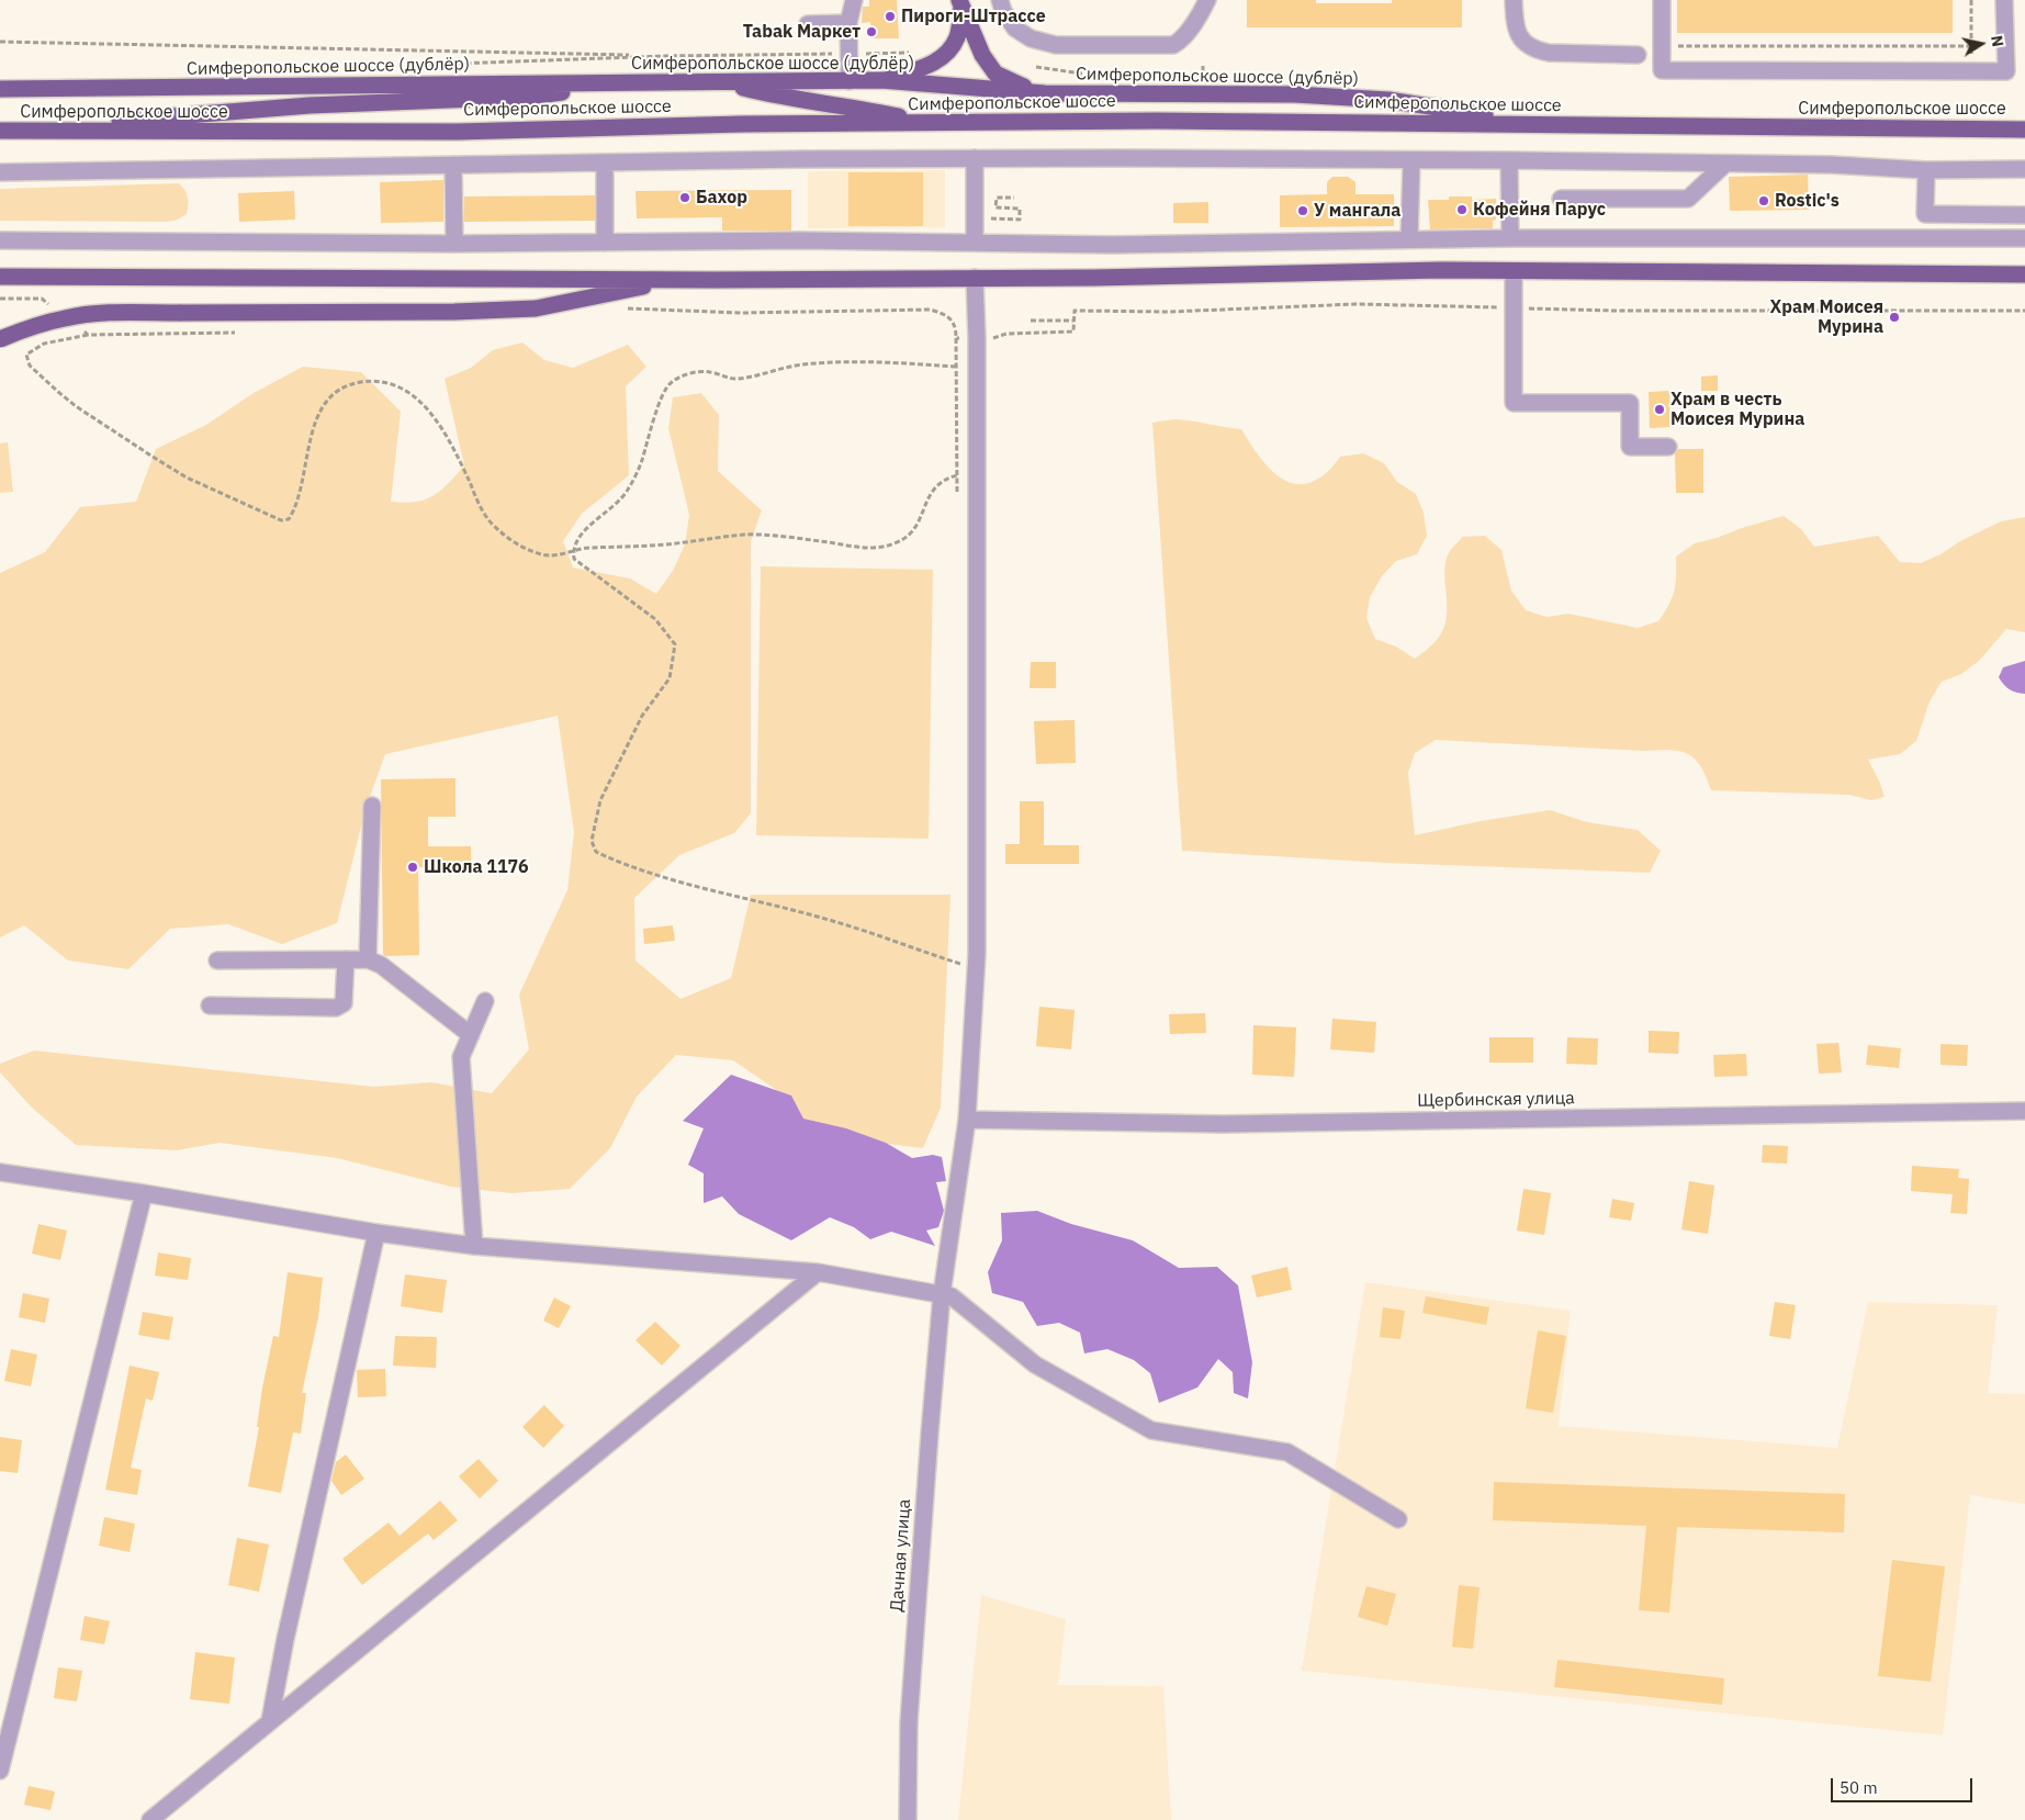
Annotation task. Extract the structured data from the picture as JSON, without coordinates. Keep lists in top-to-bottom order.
{
  "streets": {
    "main road": ["Симферопольское шоссе (дублёр)", "Симферопольское шоссе"],
    "street": ["Щербинская улица", "Дачная улица"]
  },
  "crossings": [
    ["Симферопольское шоссе (дублёр)", "Симферопольское шоссе"],
    ["Щербинская улица", "Дачная улица"]
  ],
  "places": [
    "Пироги-Штрассе",
    "Tabak Маркет",
    "Бахор",
    "Rostic's",
    "Кофейня Парус",
    "У мангала",
    "Храм Моисея Мурина",
    "Храм в честь Моисея Мурина",
    "Школа 1176"
  ],
  "scale_bar": "50 m",
  "north": "right"
}
